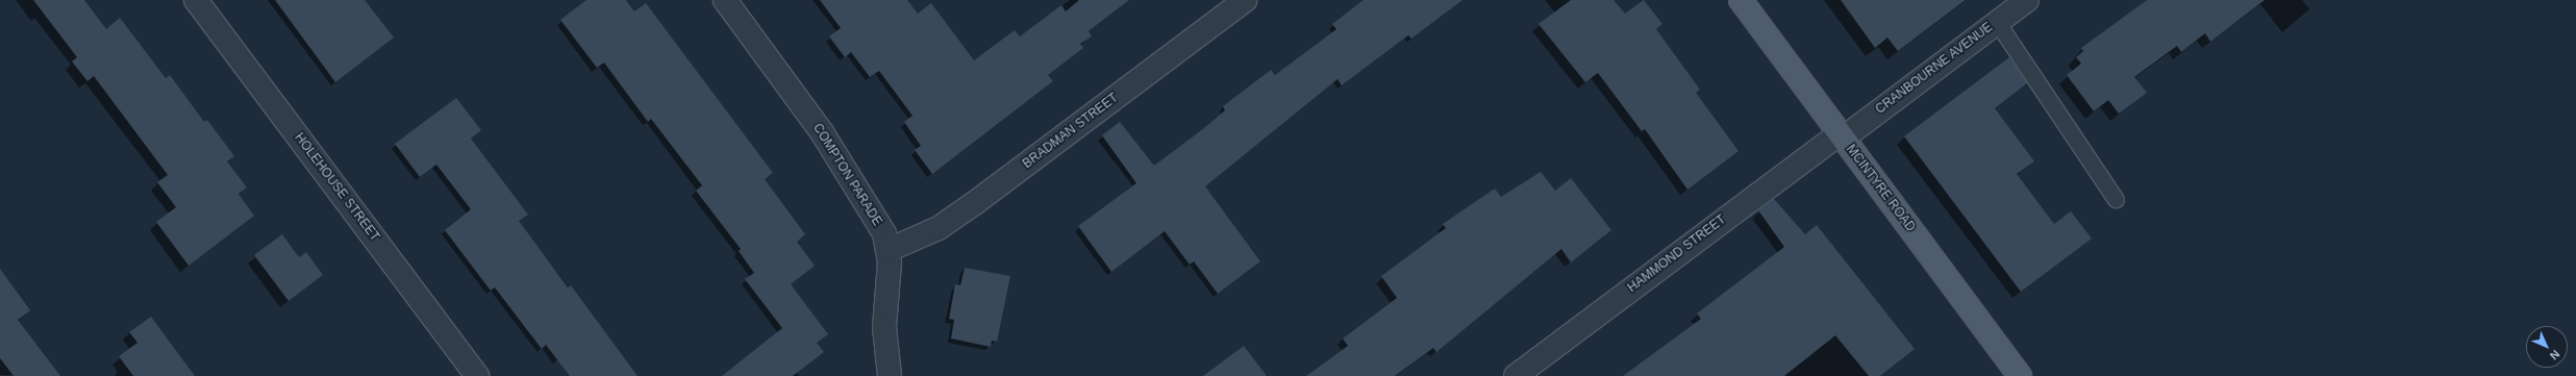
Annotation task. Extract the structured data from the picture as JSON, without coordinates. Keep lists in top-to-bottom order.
{
  "streets": {
    "main road": ["MCINTYRE ROAD"],
    "street": [
      "CRANBOURNE AVENUE",
      "BRADMAN STREET",
      "COMPTON PARADE",
      "HOLEHOUSE STREET",
      "HAMMOND STREET"
    ]
  },
  "crossings": [
    ["CRANBOURNE AVENUE", "MCINTYRE ROAD"],
    ["CRANBOURNE AVENUE", "HAMMOND STREET"],
    ["BRADMAN STREET", "COMPTON PARADE"],
    ["MCINTYRE ROAD", "HAMMOND STREET"]
  ],
  "north": "bottom right"
}
